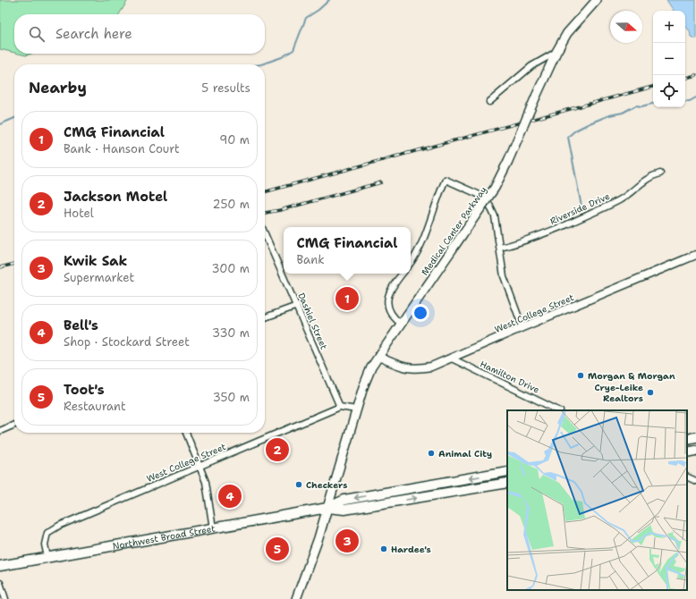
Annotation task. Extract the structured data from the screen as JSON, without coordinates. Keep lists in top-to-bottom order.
{
  "streets": {
    "main road": ["Medical Center Parkway", "Northwest Broad Street"],
    "street": [
      "Riverside Drive",
      "West College Street",
      "Dashiel Street",
      "Hamilton Drive"
    ]
  },
  "crossings": [
    ["Medical Center Parkway", "West College Street"],
    ["Medical Center Parkway", "Northwest Broad Street"],
    ["West College Street", "Dashiel Street"],
    ["West College Street", "Hamilton Drive"],
    ["West College Street", "Northwest Broad Street"]
  ],
  "places": [
    "Morgan & Morgan",
    "Crye-Leike Realtors",
    "Animal City",
    "Checkers",
    "Hardee's"
  ],
  "north": "right",
  "page": {
    "map_buttons": ["+", "−"],
    "search": "Search here",
    "heading": ["Nearby", "5 results"],
    "list": [
      {
        "mark": "1",
        "name": "CMG Financial",
        "note": "Bank · Hanson Court",
        "value": "90 m"
      },
      {
        "mark": "2",
        "name": "Jackson Motel",
        "note": "Hotel",
        "value": "250 m"
      },
      {
        "mark": "3",
        "name": "Kwik Sak",
        "note": "Supermarket",
        "value": "300 m"
      },
      {
        "mark": "4",
        "name": "Bell's",
        "note": "Shop · Stockard Street",
        "value": "330 m"
      },
      {
        "mark": "5",
        "name": "Toot's",
        "note": "Restaurant",
        "value": "350 m"
      }
    ],
    "popup": ["CMG Financial", "Bank"],
    "pins": [
      "1",
      "2",
      "4",
      "3",
      "5"
    ]
  }
}
